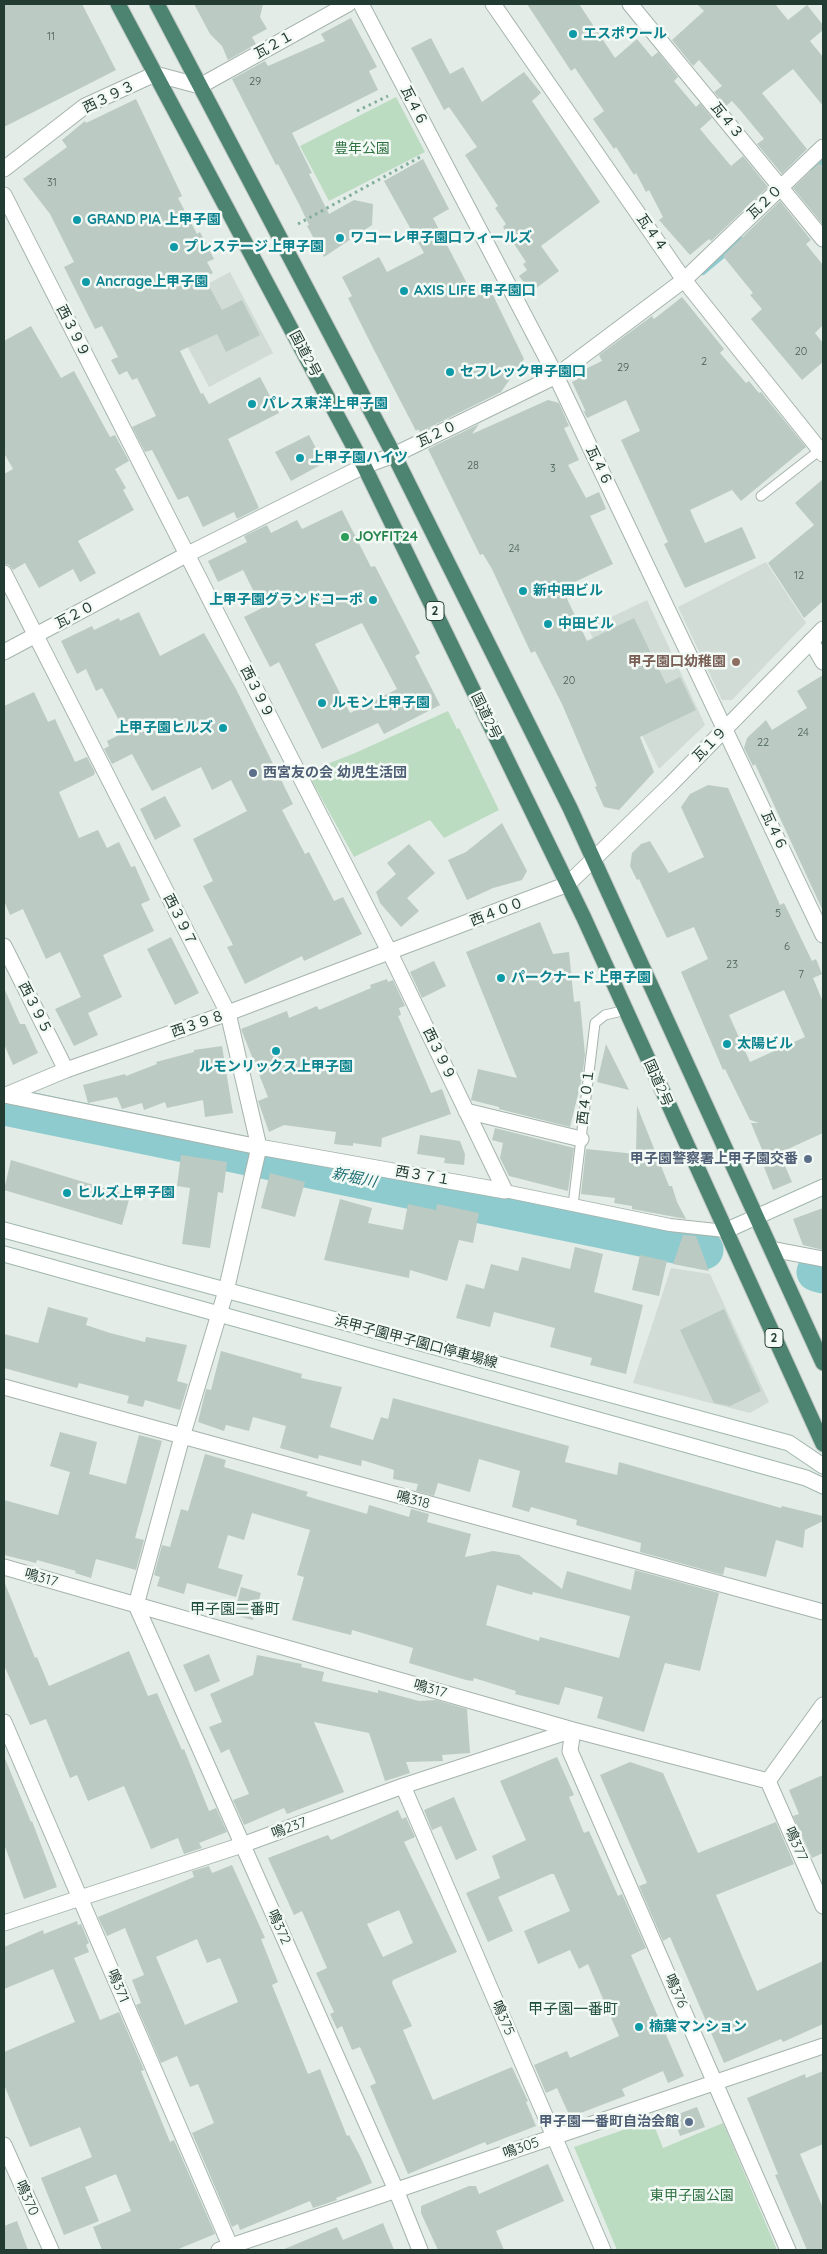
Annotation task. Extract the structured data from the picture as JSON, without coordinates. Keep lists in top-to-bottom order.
{
  "streets": {
    "highway": ["国道2号", "2"],
    "street": [
      "瓦２１",
      "西３９３",
      "瓦４６",
      "瓦４３",
      "瓦２０",
      "瓦４４",
      "西３９９",
      "瓦１９",
      "西４００",
      "西３９７",
      "西３９５",
      "西３９８",
      "西３７１",
      "浜甲子園甲子園口停車場線",
      "鳴318",
      "鳴317",
      "鳴237",
      "鳴377",
      "鳴372",
      "鳴371",
      "鳴376",
      "鳴375",
      "鳴305",
      "鳴370"
    ],
    "lane": ["西４０１"]
  },
  "crossings": [
    ["西３９３", "国道2号"],
    ["瓦４６", "瓦２０"],
    ["瓦４６", "瓦１９"],
    ["瓦４３", "瓦２０"],
    ["瓦２０", "瓦４４"],
    ["瓦２０", "西３９９"],
    ["瓦２０", "国道2号"],
    ["瓦２０", "西３９７"],
    ["西３９９", "西４００"],
    ["西３９９", "西３９８"],
    ["西３９９", "西３７１"],
    ["国道2号", "西４００"],
    ["国道2号", "西４０１"],
    ["国道2号", "西３７１"],
    ["瓦１９", "西４００"],
    ["西４００", "西３９８"],
    ["西３９７", "西３９８"],
    ["西３９７", "西３７１"],
    ["西３９７", "浜甲子園甲子園口停車場線"],
    ["西３９７", "鳴318"],
    ["西３９７", "鳴317"],
    ["西３９７", "鳴372"],
    ["西３９５", "西３９８"],
    ["西３９８", "西３７１"],
    ["西４０１", "西３７１"],
    ["鳴317", "鳴237"],
    ["鳴317", "鳴377"],
    ["鳴317", "鳴372"],
    ["鳴317", "鳴376"],
    ["鳴237", "鳴372"],
    ["鳴237", "鳴371"],
    ["鳴237", "鳴376"],
    ["鳴237", "鳴375"],
    ["鳴372", "鳴305"],
    ["鳴371", "鳴305"],
    ["鳴376", "鳴305"],
    ["鳴375", "鳴305"]
  ],
  "districts": ["甲子園二番町", "甲子園一番町"],
  "water": ["新堀川"],
  "parks": ["豊年公園", "東甲子園公園"],
  "places": [
    "エスポワール",
    "GRAND PIA 上甲子園",
    "ワコーレ甲子園口フィールズ",
    "プレステージ上甲子園",
    "Ancrage上甲子園",
    "AXIS LIFE 甲子園口",
    "セフレック甲子園口",
    "パレス東洋上甲子園",
    "上甲子園ハイツ",
    "JOYFIT24",
    "新中田ビル",
    "上甲子園グランドコーポ",
    "中田ビル",
    "甲子園口幼稚園",
    "ルモン上甲子園",
    "上甲子園ヒルズ",
    "西宮友の会 幼児生活団",
    "パークナード上甲子園",
    "太陽ビル",
    "ルモンリックス上甲子園",
    "甲子園警察署上甲子園交番",
    "ヒルズ上甲子園",
    "楠葉マンション",
    "甲子園一番町自治会館"
  ],
  "house_numbers": [
    "11",
    "29",
    "31",
    "20",
    "2",
    "29",
    "28",
    "3",
    "24",
    "12",
    "20",
    "24",
    "22",
    "5",
    "6",
    "23",
    "7"
  ]
}
